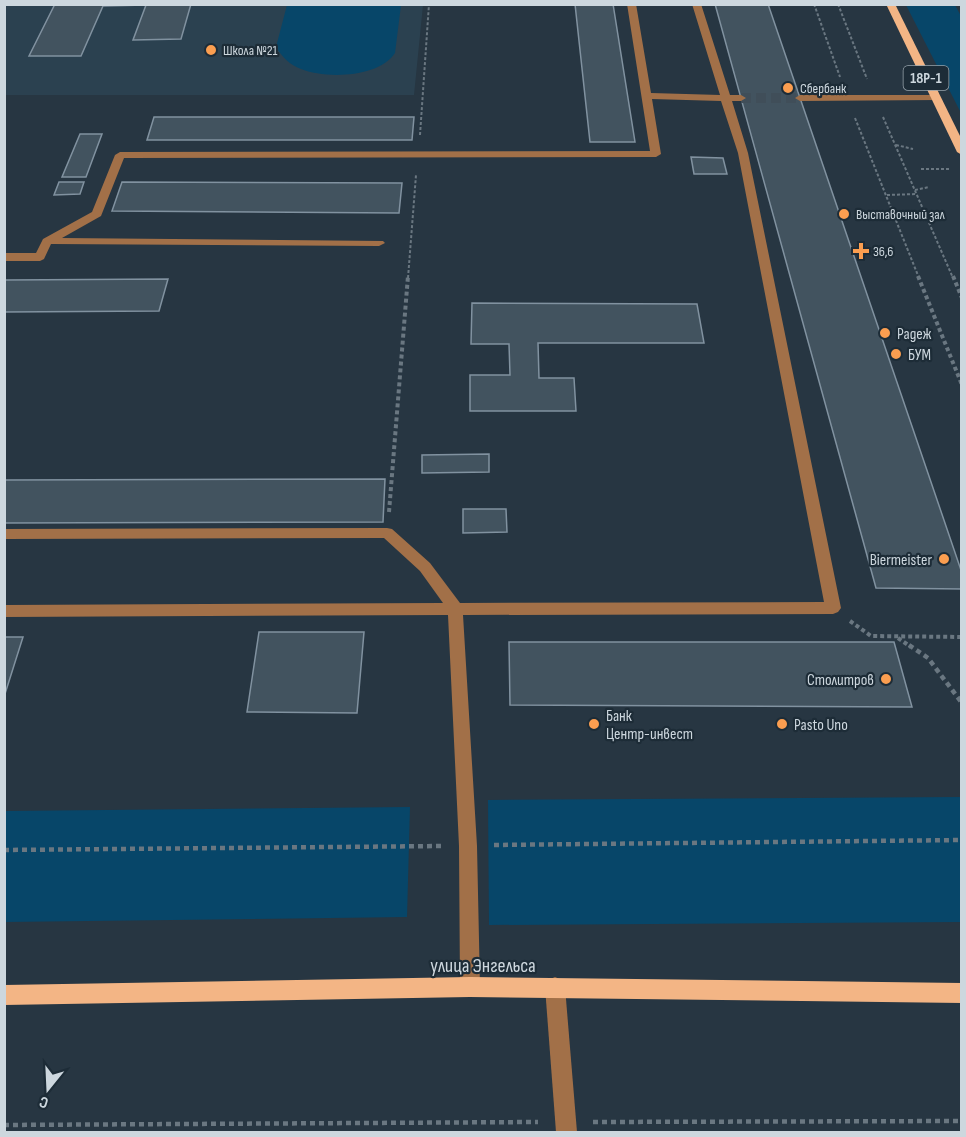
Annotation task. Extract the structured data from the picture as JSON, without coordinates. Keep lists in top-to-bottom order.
{
  "streets": {
    "main road": ["18Р-1", "улица Энгельса"]
  },
  "places": {
    "other": [
      "Школа №21",
      "Сбербанк",
      "Выставочный зал",
      "Радеж",
      "БУМ",
      "Biermeister",
      "Столитров",
      "Банк Центр-инвест",
      "Pasto Uno"
    ],
    "health": ["36,6"]
  },
  "north": "bottom"
}
